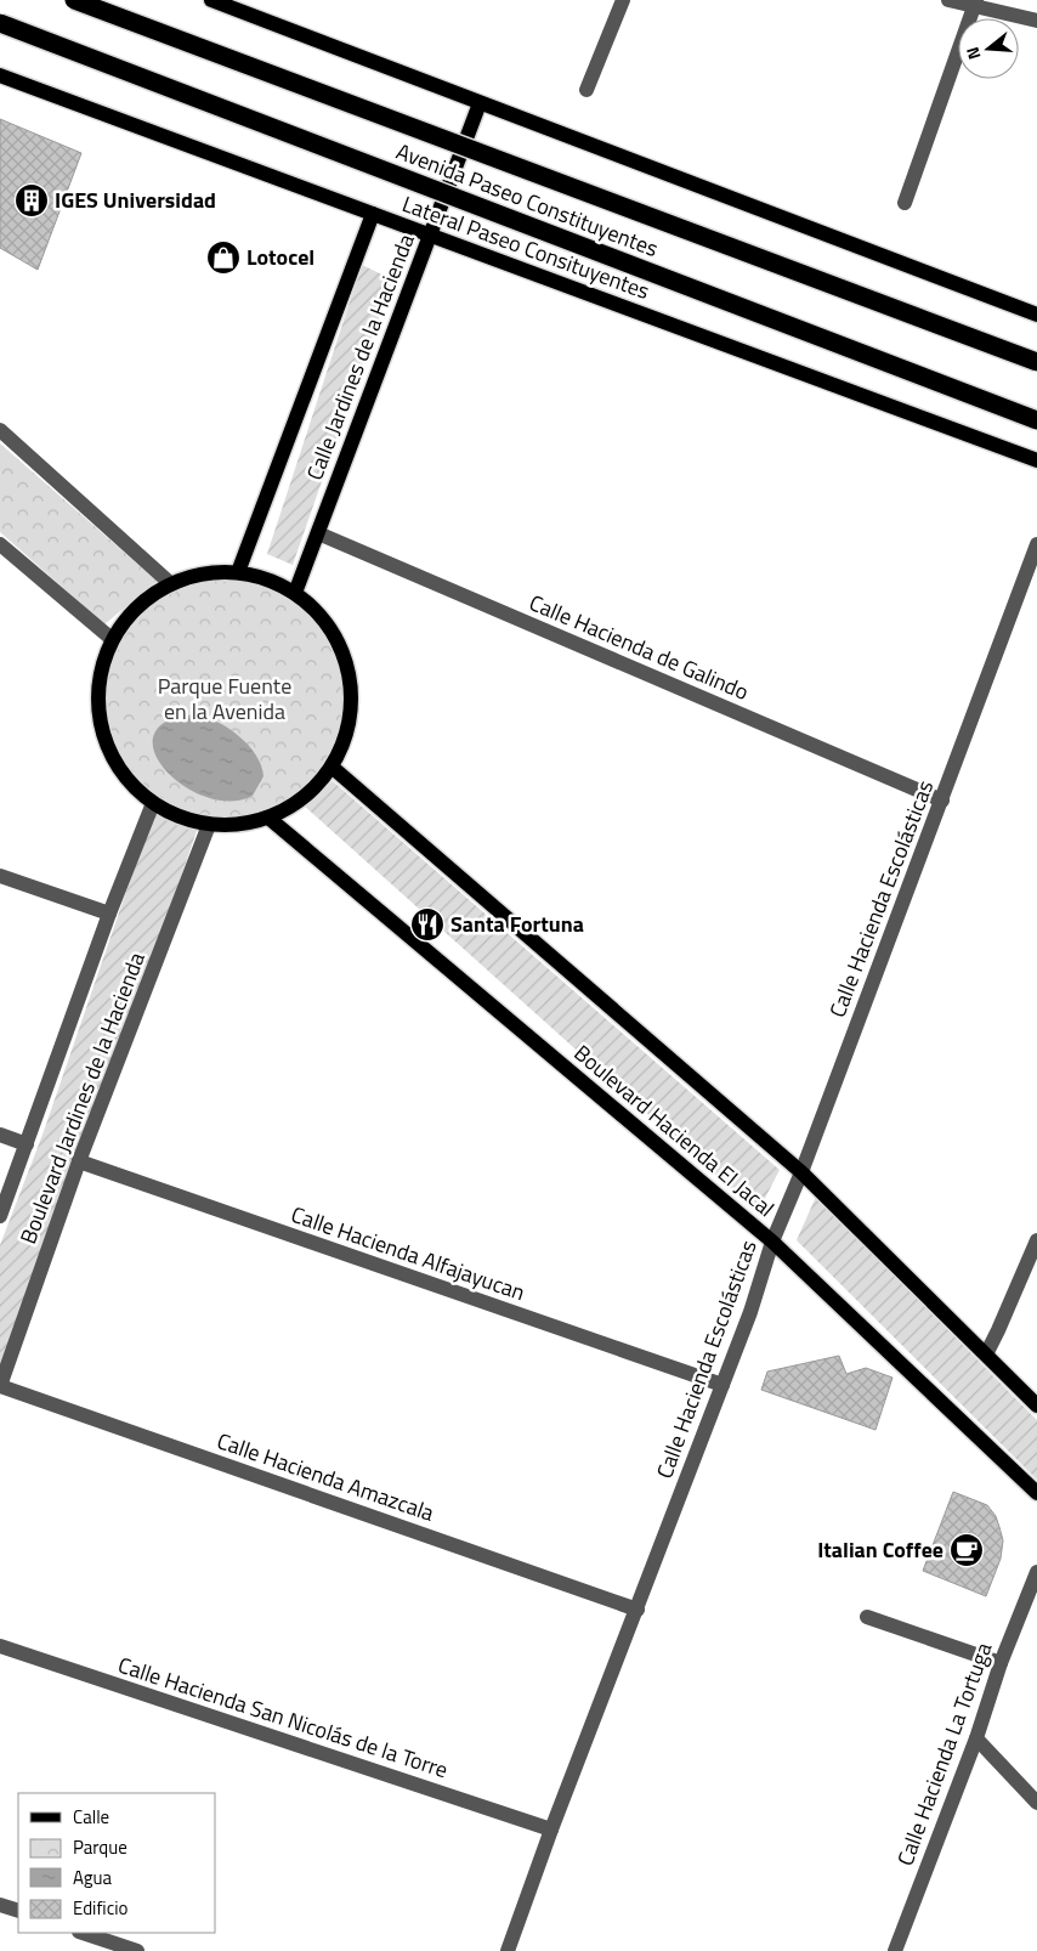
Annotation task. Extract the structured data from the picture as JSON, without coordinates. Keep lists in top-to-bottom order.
{
  "streets": {
    "highway": ["Avenida Paseo Constituyentes"],
    "main road": ["Lateral Paseo Consituyentes", "Calle Jardines de la Hacienda", "Boulevard Hacienda El Jacal"],
    "street": [
      "Calle Hacienda de Galindo",
      "Calle Hacienda Escolásticas",
      "Boulevard Jardines de la Hacienda",
      "Calle Hacienda Alfajayucan",
      "Calle Hacienda Amazcala",
      "Calle Hacienda San Nicolás de la Torre",
      "Calle Hacienda La Tortuga"
    ]
  },
  "crossings": [
    ["Lateral Paseo Consituyentes", "Calle Jardines de la Hacienda"],
    ["Calle Jardines de la Hacienda", "Calle Hacienda de Galindo"],
    ["Calle Hacienda de Galindo", "Calle Hacienda Escolásticas"],
    ["Calle Hacienda Escolásticas", "Boulevard Hacienda El Jacal"],
    ["Calle Hacienda Escolásticas", "Calle Hacienda Alfajayucan"],
    ["Calle Hacienda Escolásticas", "Calle Hacienda Amazcala"],
    ["Calle Hacienda Escolásticas", "Calle Hacienda San Nicolás de la Torre"],
    ["Boulevard Jardines de la Hacienda", "Calle Hacienda Alfajayucan"],
    ["Boulevard Jardines de la Hacienda", "Calle Hacienda Amazcala"]
  ],
  "parks": ["Parque Fuente en la Avenida"],
  "places": {
    "building": ["IGES Universidad"],
    "shop": ["Lotocel"],
    "restaurant": ["Santa Fortuna"],
    "cafe": ["Italian Coffee"]
  },
  "legend": [
    "Calle",
    "Parque",
    "Agua",
    "Edificio"
  ],
  "north": "left"
}
